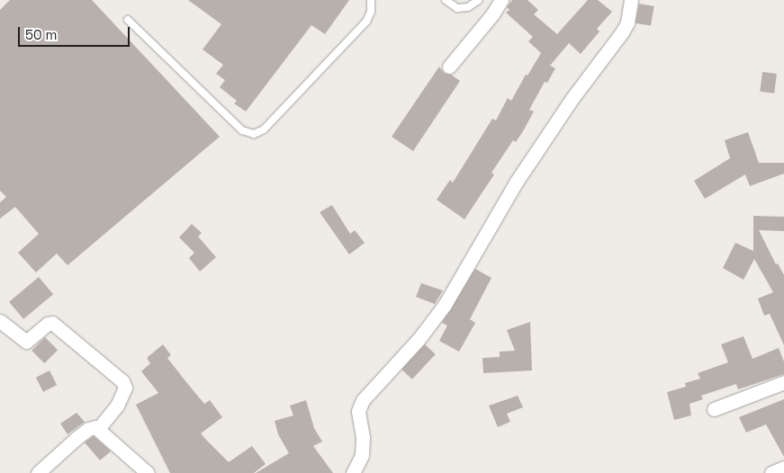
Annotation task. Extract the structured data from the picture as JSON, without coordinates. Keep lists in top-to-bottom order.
{
  "scale_bar": "50 m"
}
